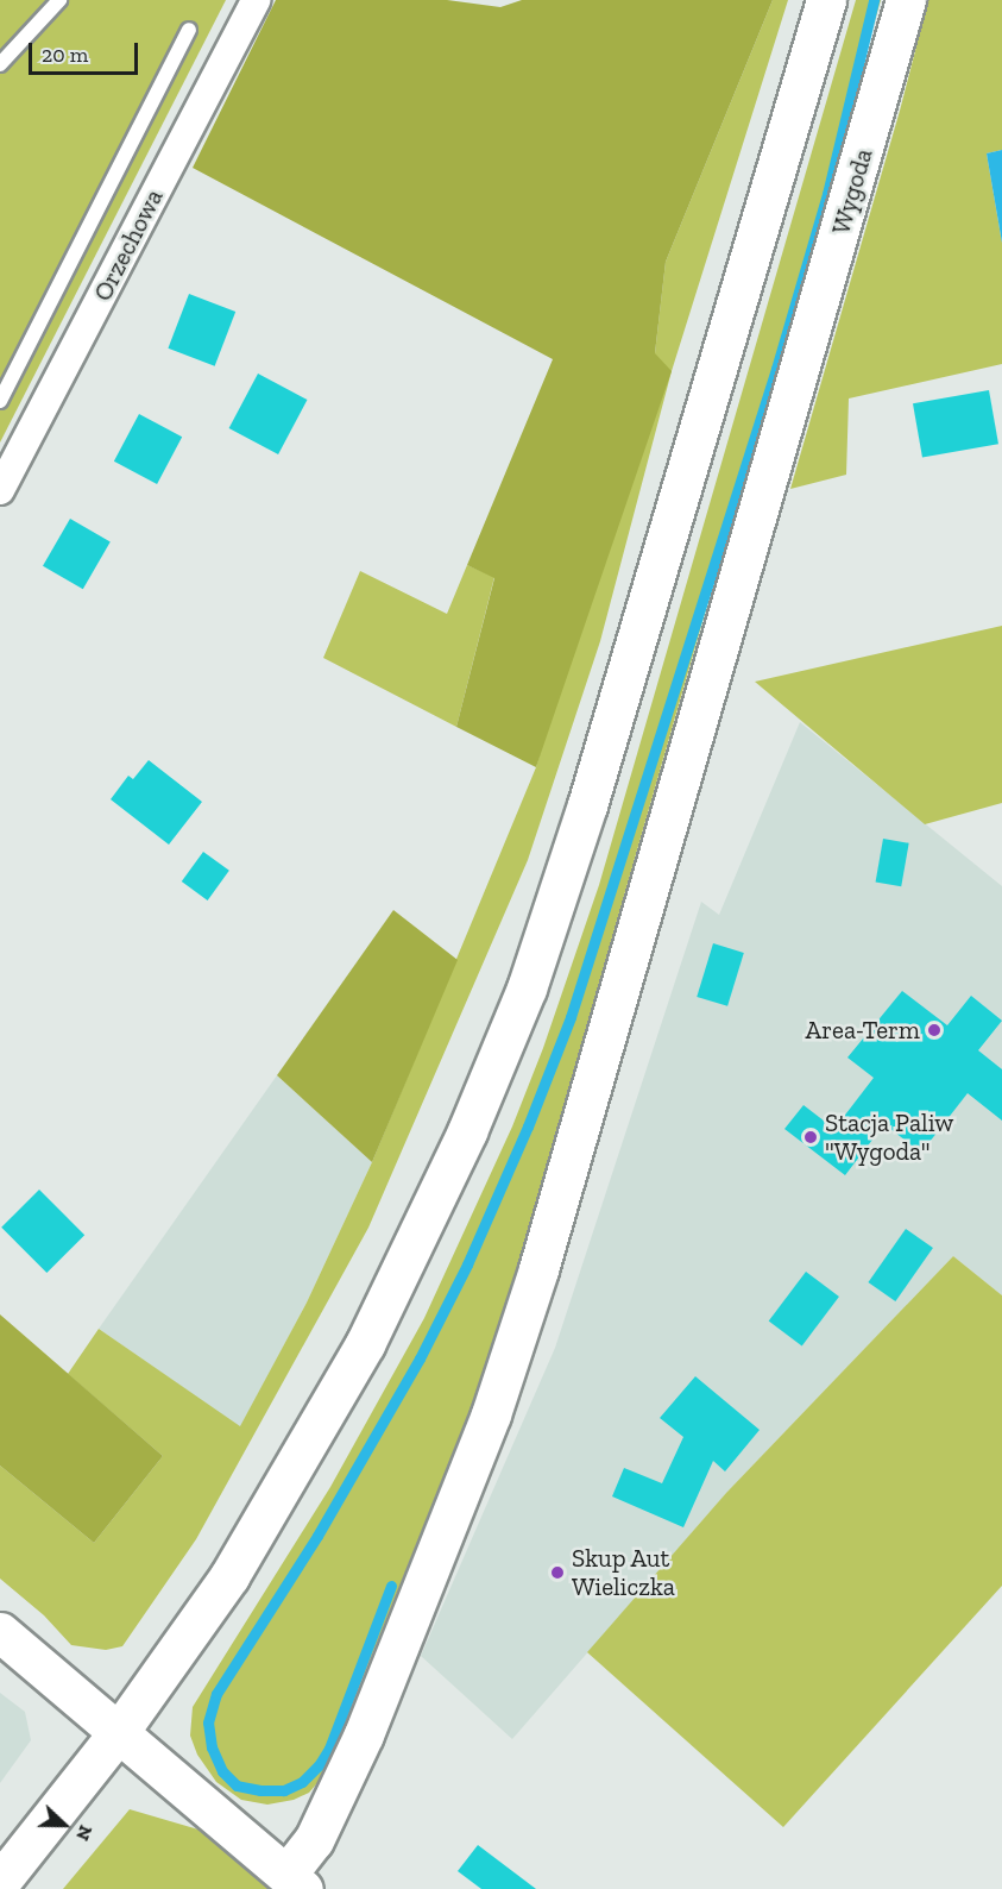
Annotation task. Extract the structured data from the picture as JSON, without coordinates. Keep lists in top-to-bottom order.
{
  "streets": {
    "street": ["Wygoda", "Orzechowa"]
  },
  "places": ["Area-Term", "Stacja Paliw \"Wygoda\"", "Skup Aut Wieliczka"],
  "scale_bar": "20 m",
  "north": "right"
}
